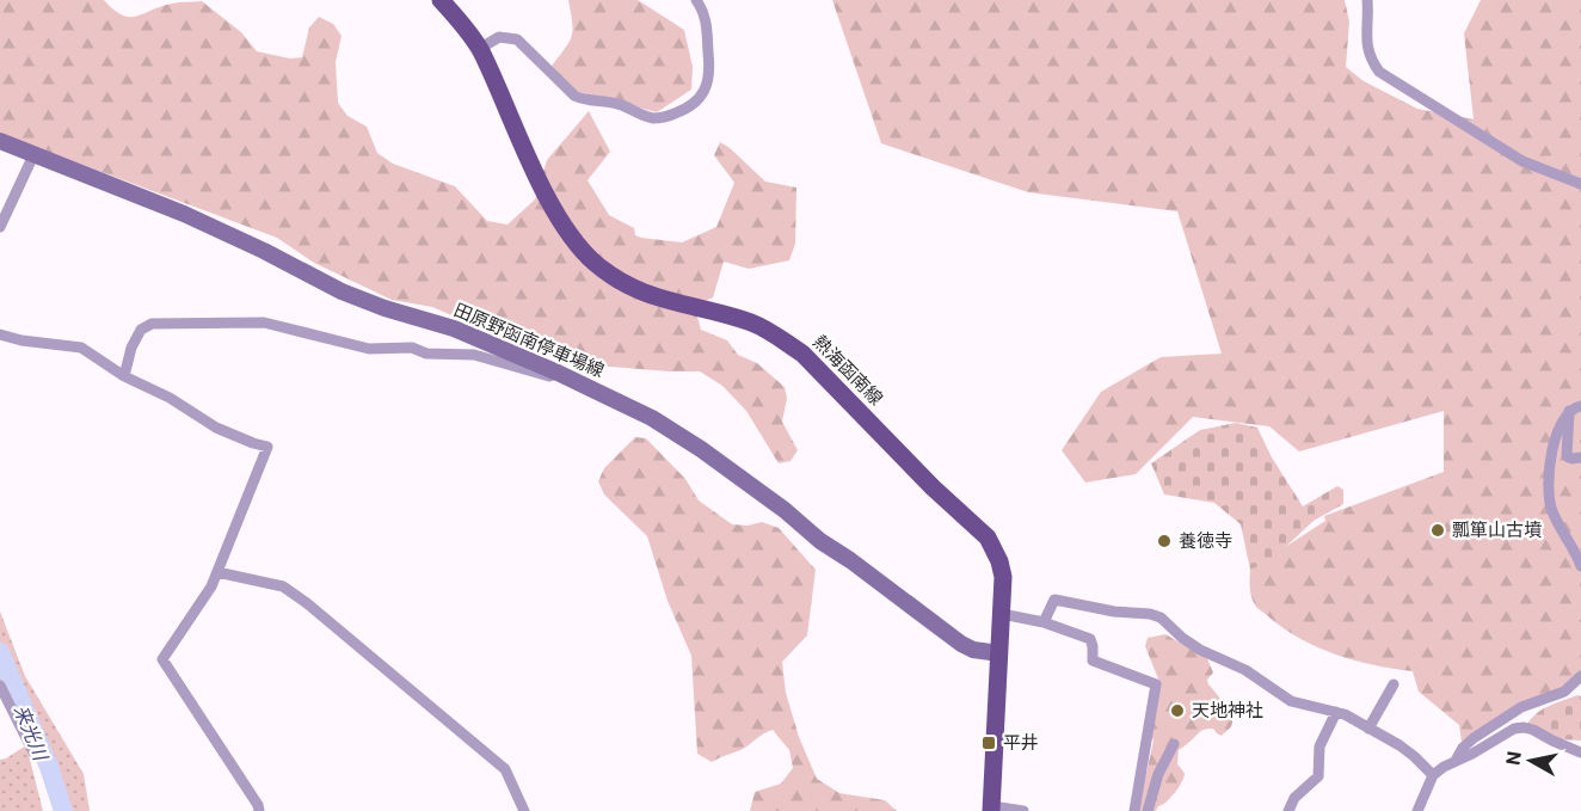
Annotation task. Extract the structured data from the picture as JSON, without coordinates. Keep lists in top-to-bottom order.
{
  "streets": {
    "main road": ["田原野函南停車場線", "熱海函南線"]
  },
  "crossings": [
    ["田原野函南停車場線", "熱海函南線"]
  ],
  "water": ["来光川"],
  "places": {
    "other": ["瓢箪山古墳", "養徳寺", "天地神社"],
    "transit": ["平井"]
  },
  "north": "left"
}
